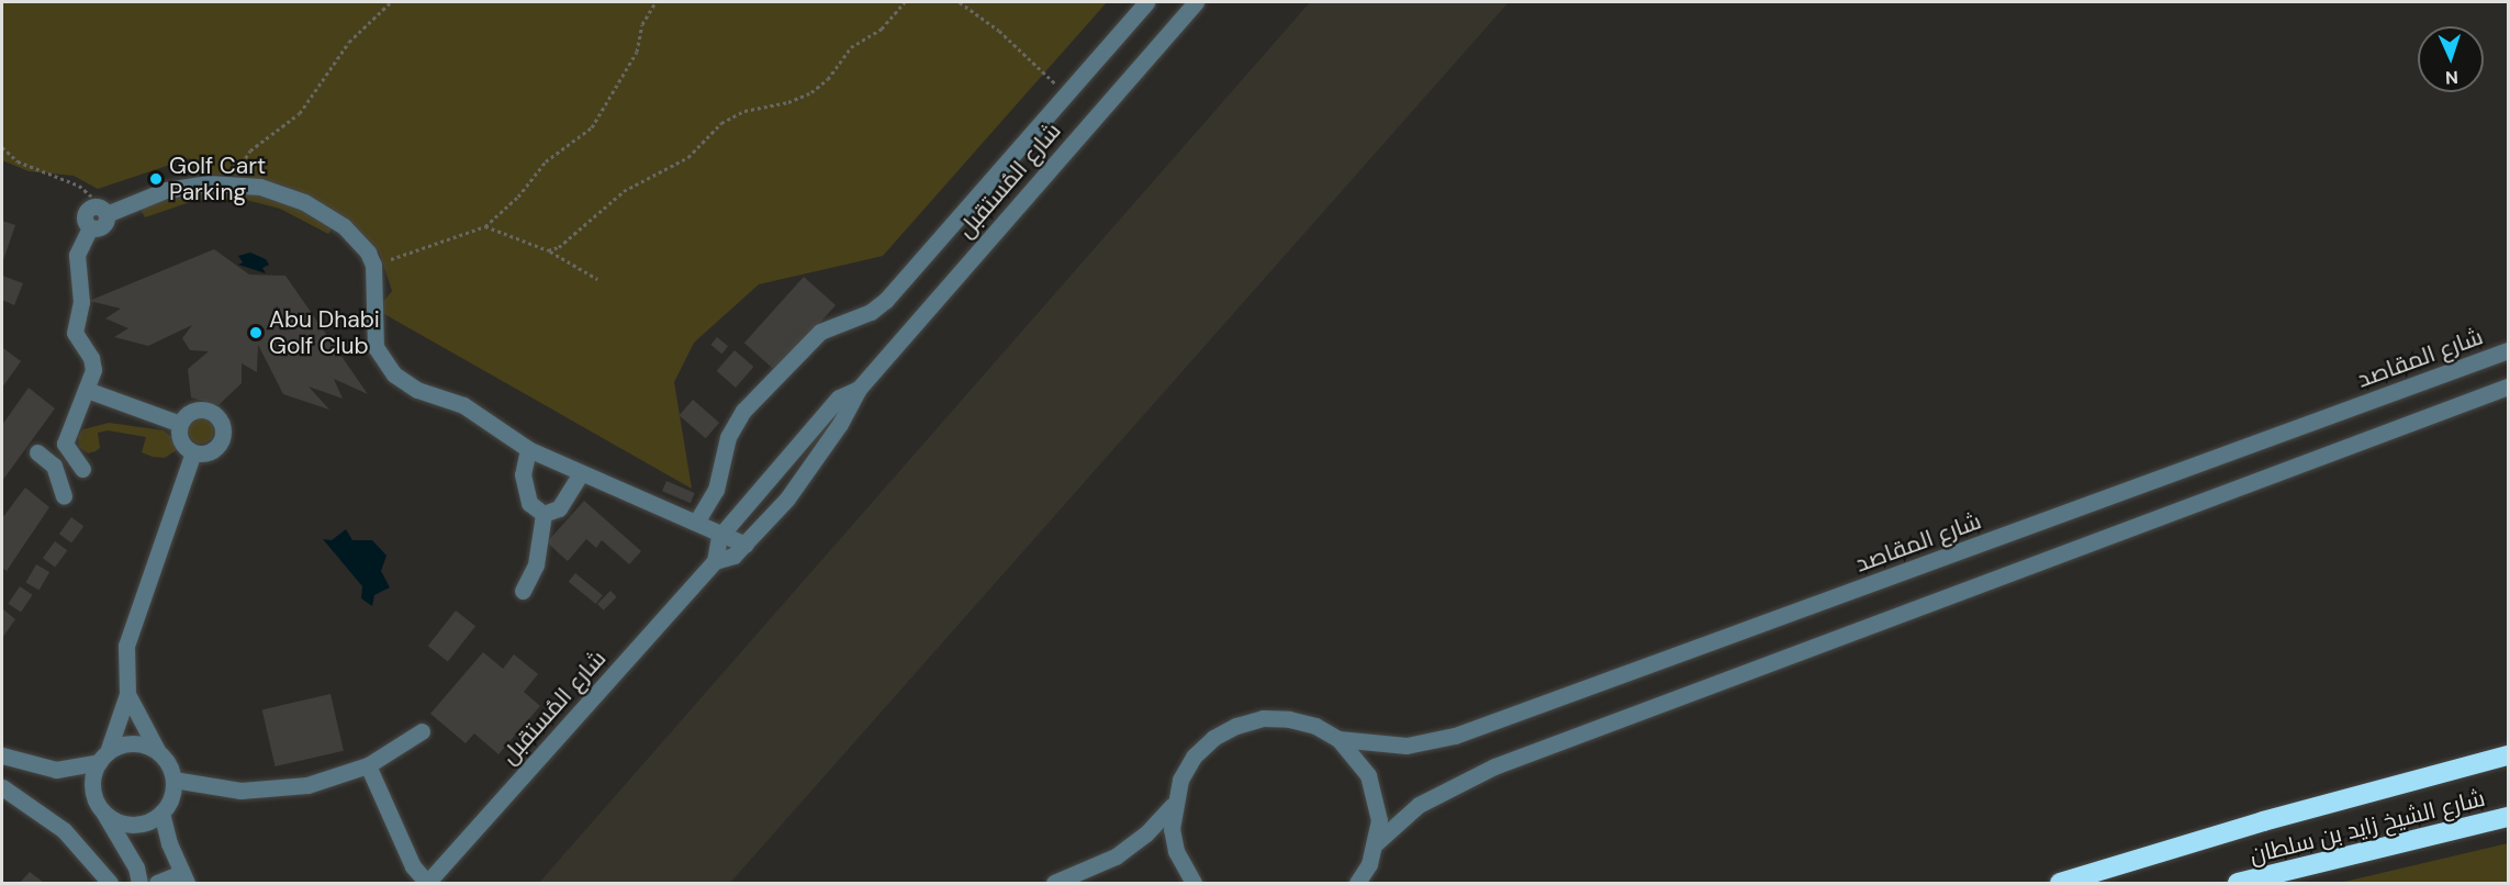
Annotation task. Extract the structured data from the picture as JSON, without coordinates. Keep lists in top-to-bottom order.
{
  "streets": {
    "highway": ["شارع الشيخ زايد بن سلطان"],
    "street": ["شارع المُستقبل", "شارع المقاصد"]
  },
  "places": ["Golf Cart Parking", "Abu Dhabi Golf Club"],
  "north": "bottom"
}
